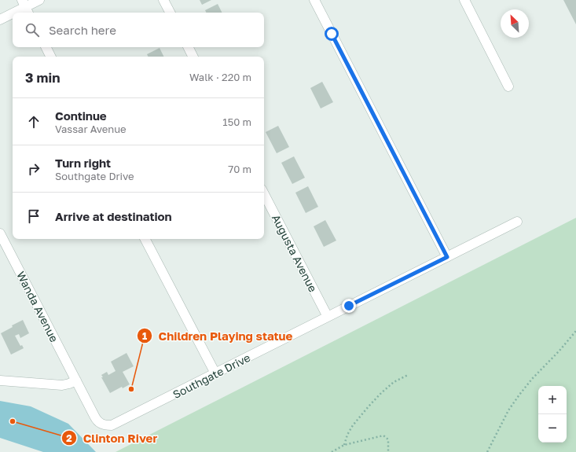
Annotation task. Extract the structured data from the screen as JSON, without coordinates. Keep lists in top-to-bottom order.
{
  "streets": {
    "street": ["Augusta Avenue", "Wanda Avenue", "Southgate Drive"]
  },
  "crossings": [
    ["Augusta Avenue", "Southgate Drive"],
    ["Wanda Avenue", "Southgate Drive"]
  ],
  "places": ["Children Playing statue", "Clinton River"],
  "north": "top left",
  "page": {
    "search": "Search here",
    "heading": ["3 min", "Walk · 220 m"],
    "list": [
      ["Continue", "Vassar Avenue", "150 m"],
      ["Turn right", "Southgate Drive", "70 m"],
      "Arrive at destination"
    ],
    "map_buttons": ["+", "−"]
  }
}
